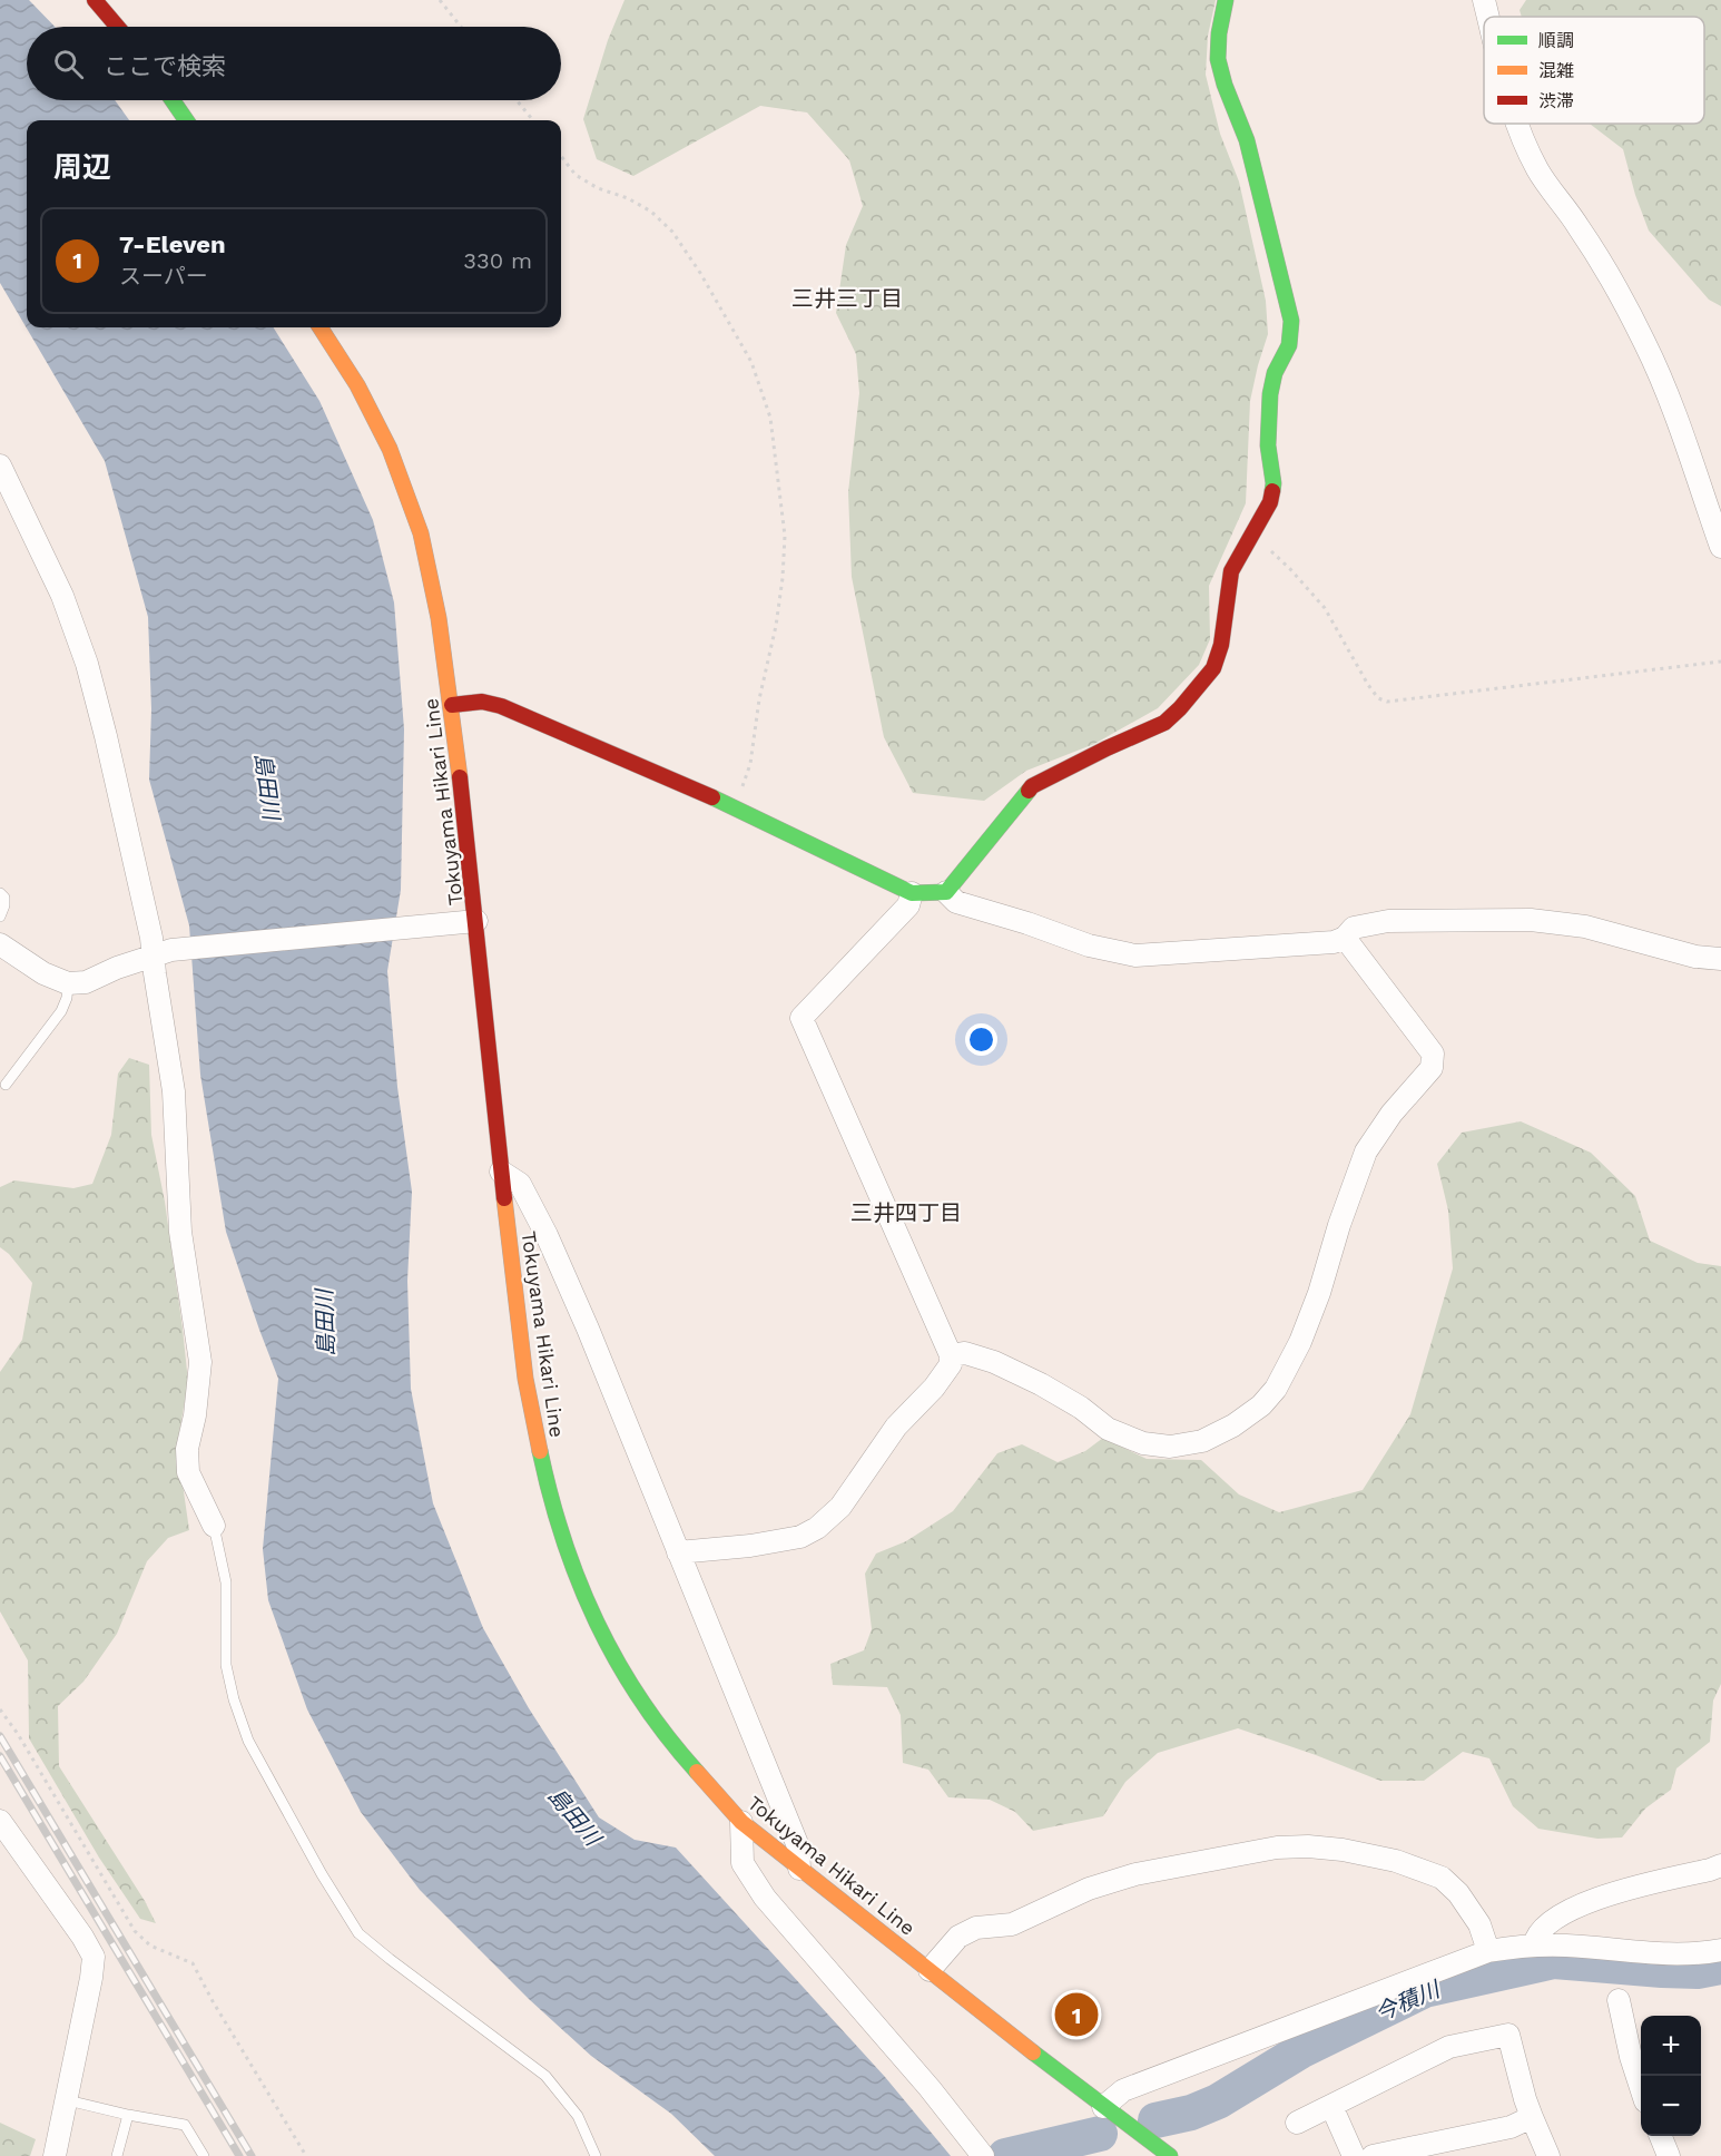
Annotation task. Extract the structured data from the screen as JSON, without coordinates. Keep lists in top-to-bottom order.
{
  "streets": {
    "main road": ["Tokuyama Hikari Line"]
  },
  "districts": ["三井三丁目", "三井四丁目"],
  "water": ["島田川", "今積川"],
  "legend": ["順調", "混雑", "渋滞"],
  "page": {
    "search": "ここで検索",
    "heading": "周辺",
    "list": [
      {
        "mark": "1",
        "name": "7-Eleven",
        "note": "スーパー",
        "value": "330 m"
      }
    ],
    "pins": "1",
    "map_buttons": ["+", "−"]
  }
}
